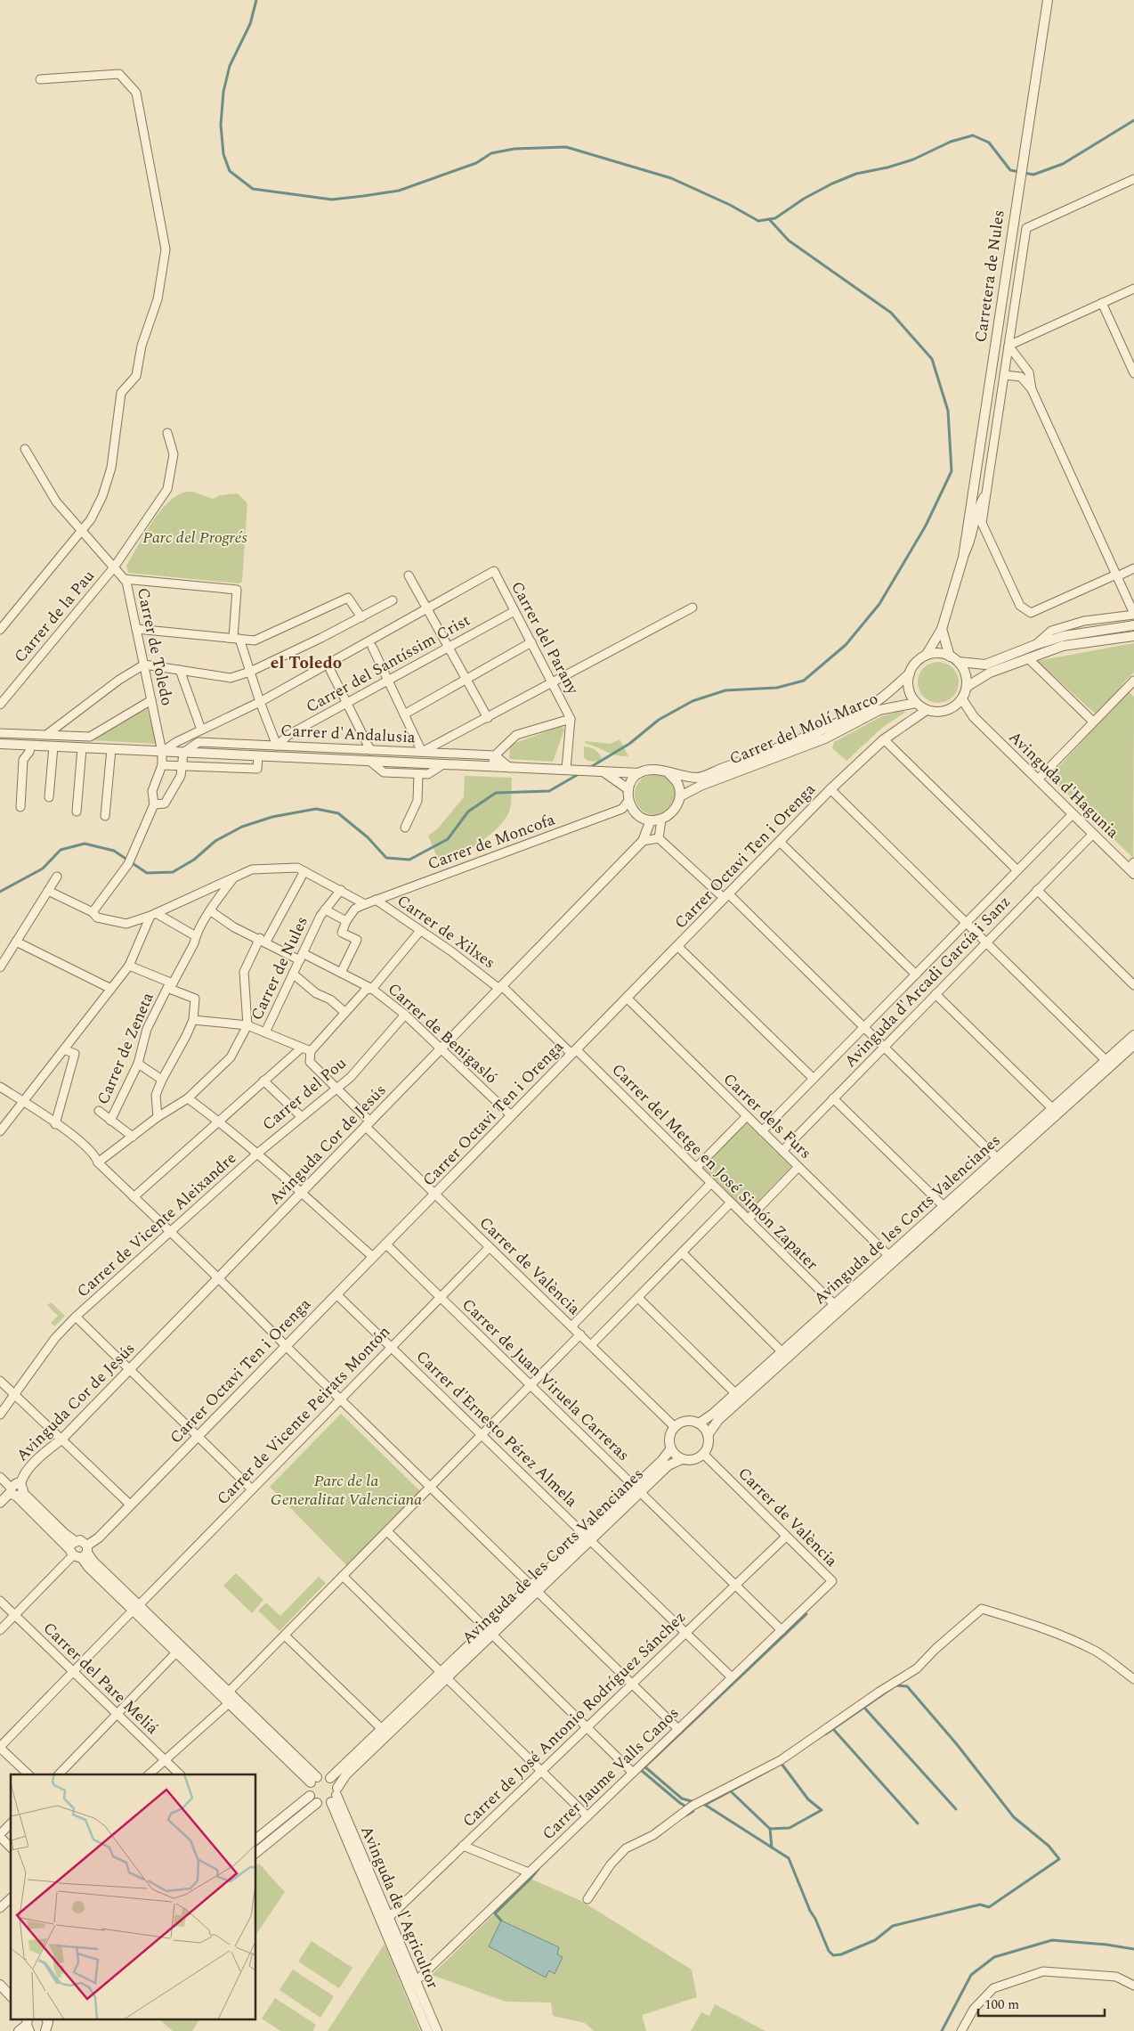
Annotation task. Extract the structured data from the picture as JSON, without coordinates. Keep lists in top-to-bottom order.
{
  "streets": {
    "street": [
      "Carretera de Nules",
      "Carrer de la Pau",
      "Carrer del Parany",
      "Carrer de Toledo",
      "Carrer del Santíssim Crist",
      "Carrer del Molí Marco",
      "Carrer d'Andalusia",
      "Avinguda d'Hagunia",
      "Carrer de Moncofa",
      "Carrer Octavi Ten i Orenga",
      "Carrer de Xilxes",
      "Carrer de Nules",
      "Avinguda d'Arcadi García i Sanz",
      "Carrer de Benigasló",
      "Carrer de Zeneta",
      "Carrer del Pou",
      "Carrer dels Furs",
      "Avinguda Cor de Jesús",
      "Carrer del Metge en José Simón Zapater",
      "Avinguda de les Corts Valencianes",
      "Carrer de Vicente Aleixandre",
      "Carrer de València",
      "Carrer de Juan Viruela Carreras",
      "Carrer de Vicente Peirats Montón",
      "Carrer d'Ernesto Pérez Almela",
      "Carrer del Pare Meliá",
      "Carrer de José Antonio Rodríguez Sánchez",
      "Carrer Jaume Valls Canos",
      "Avinguda de l'Agricultor"
    ]
  },
  "crossings": [
    ["Carretera de Nules", "Carrer del Molí Marco"],
    ["Carretera de Nules", "Avinguda d'Hagunia"],
    ["Carretera de Nules", "Carrer Octavi Ten i Orenga"],
    ["Carrer de la Pau", "Carrer de Toledo"],
    ["Carrer del Parany", "Carrer del Santíssim Crist"],
    ["Carrer del Parany", "Carrer d'Andalusia"],
    ["Carrer de Toledo", "Carrer d'Andalusia"],
    ["Carrer del Santíssim Crist", "Carrer d'Andalusia"],
    ["Carrer del Molí Marco", "Carrer d'Andalusia"],
    ["Carrer del Molí Marco", "Avinguda d'Hagunia"],
    ["Carrer del Molí Marco", "Carrer Octavi Ten i Orenga"],
    ["Carrer del Molí Marco", "Avinguda Cor de Jesús"],
    ["Carrer d'Andalusia", "Avinguda Cor de Jesús"],
    ["Avinguda d'Hagunia", "Carrer Octavi Ten i Orenga"],
    ["Avinguda d'Hagunia", "Avinguda d'Arcadi García i Sanz"],
    ["Carrer de Moncofa", "Carrer de Xilxes"],
    ["Carrer Octavi Ten i Orenga", "Carrer de Xilxes"],
    ["Carrer Octavi Ten i Orenga", "Carrer de Benigasló"],
    ["Carrer Octavi Ten i Orenga", "Carrer dels Furs"],
    ["Carrer Octavi Ten i Orenga", "Carrer del Metge en José Simón Zapater"],
    ["Carrer Octavi Ten i Orenga", "Carrer de València"],
    ["Carrer Octavi Ten i Orenga", "Carrer de Juan Viruela Carreras"],
    ["Carrer Octavi Ten i Orenga", "Carrer d'Ernesto Pérez Almela"],
    ["Carrer de Xilxes", "Carrer de Nules"],
    ["Carrer de Xilxes", "Carrer de Zeneta"],
    ["Carrer de Xilxes", "Avinguda Cor de Jesús"],
    ["Carrer de Xilxes", "Carrer del Metge en José Simón Zapater"],
    ["Carrer de Nules", "Carrer de Benigasló"],
    ["Avinguda d'Arcadi García i Sanz", "Carrer dels Furs"],
    ["Carrer de Benigasló", "Carrer de Zeneta"],
    ["Carrer de Benigasló", "Carrer del Pou"],
    ["Carrer de Benigasló", "Avinguda Cor de Jesús"],
    ["Carrer del Pou", "Carrer de Vicente Aleixandre"],
    ["Carrer del Pou", "Carrer de València"],
    ["Carrer dels Furs", "Avinguda de les Corts Valencianes"],
    ["Avinguda Cor de Jesús", "Carrer de València"],
    ["Carrer del Metge en José Simón Zapater", "Avinguda de les Corts Valencianes"],
    ["Avinguda de les Corts Valencianes", "Carrer de València"],
    ["Avinguda de les Corts Valencianes", "Carrer de Juan Viruela Carreras"],
    ["Avinguda de les Corts Valencianes", "Carrer d'Ernesto Pérez Almela"],
    ["Avinguda de les Corts Valencianes", "Avinguda de l'Agricultor"],
    ["Carrer de València", "Carrer de Vicente Peirats Montón"],
    ["Carrer de València", "Carrer de José Antonio Rodríguez Sánchez"],
    ["Carrer de València", "Carrer Jaume Valls Canos"],
    ["Carrer de Juan Viruela Carreras", "Carrer de Vicente Peirats Montón"],
    ["Carrer de Juan Viruela Carreras", "Carrer de José Antonio Rodríguez Sánchez"],
    ["Carrer de Juan Viruela Carreras", "Carrer Jaume Valls Canos"],
    ["Carrer de Vicente Peirats Montón", "Carrer d'Ernesto Pérez Almela"],
    ["Carrer de Vicente Peirats Montón", "Carrer del Pare Meliá"],
    ["Carrer d'Ernesto Pérez Almela", "Carrer de José Antonio Rodríguez Sánchez"],
    ["Carrer d'Ernesto Pérez Almela", "Carrer Jaume Valls Canos"],
    ["Carrer de José Antonio Rodríguez Sánchez", "Avinguda de l'Agricultor"],
    ["Carrer Jaume Valls Canos", "Avinguda de l'Agricultor"]
  ],
  "districts": ["el Toledo"],
  "parks": ["Parc del Progrés", "Parc de la Generalitat Valenciana"],
  "scale_bar": "100 m"
}
